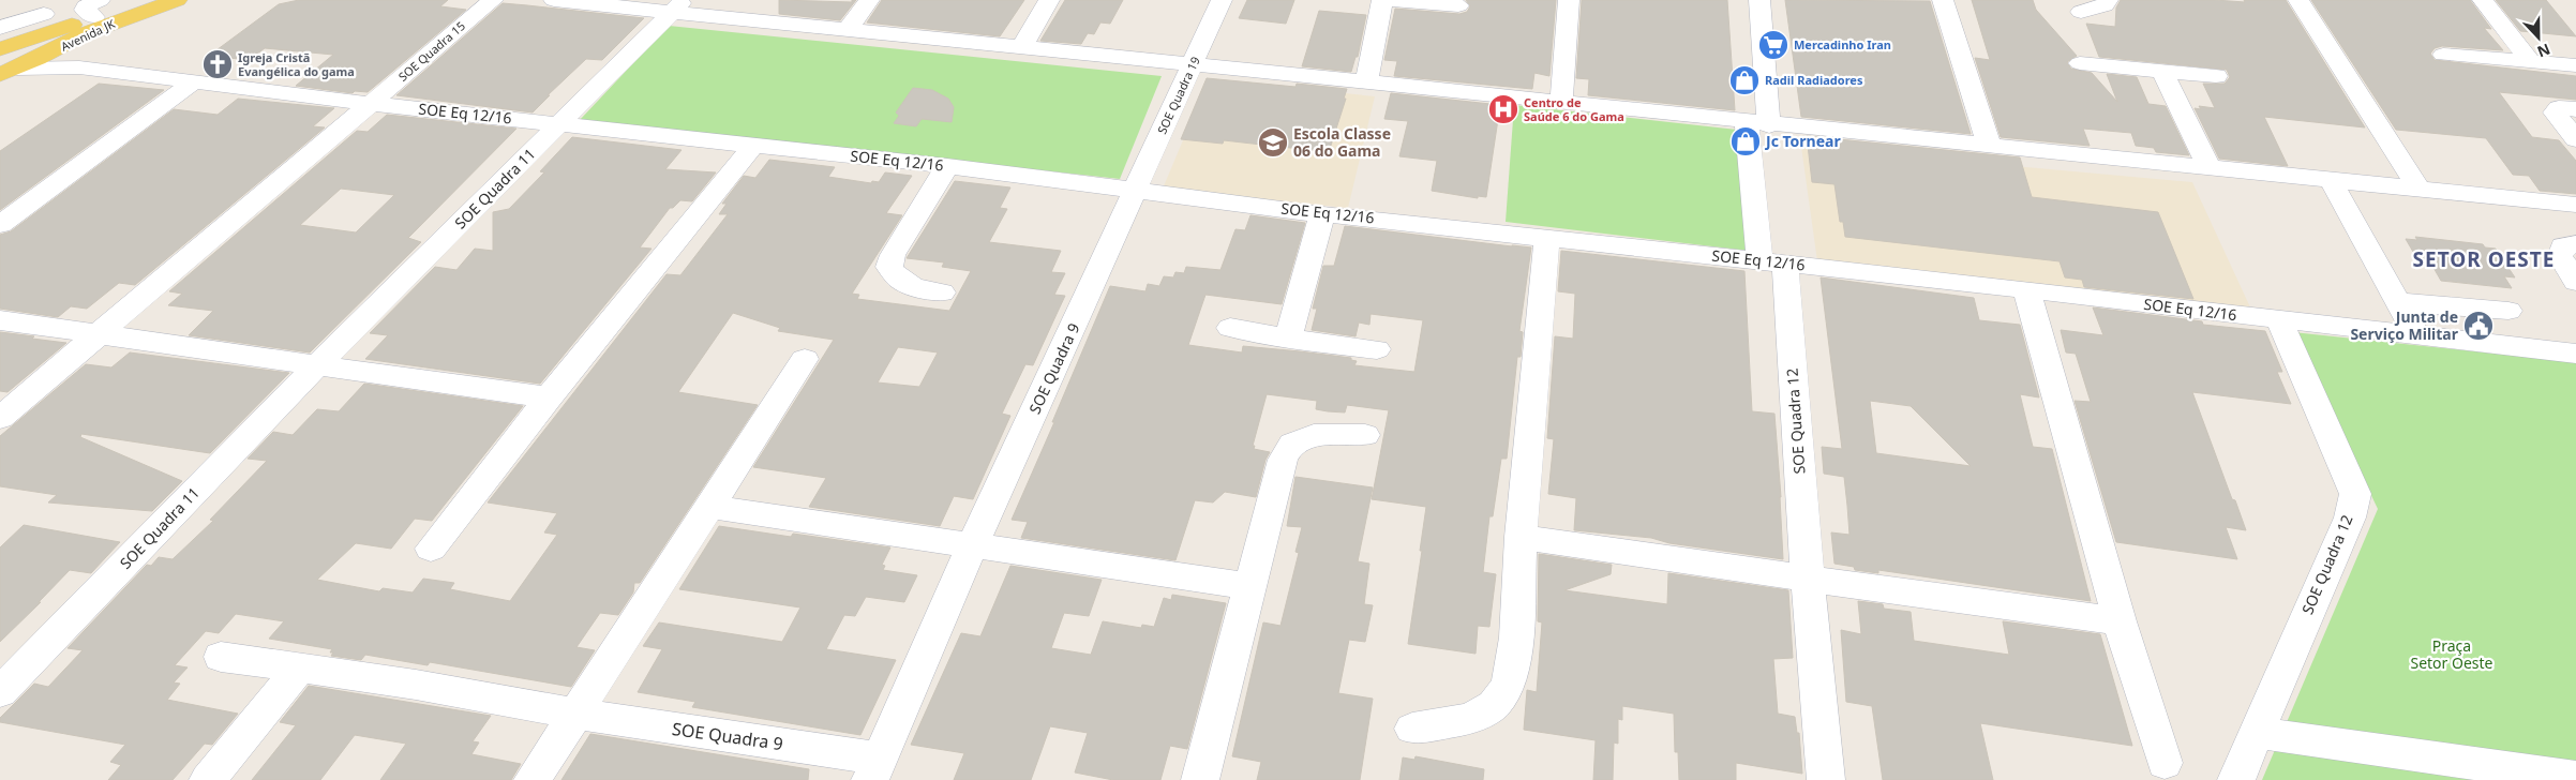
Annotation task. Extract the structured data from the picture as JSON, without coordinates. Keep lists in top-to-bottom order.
{
  "streets": {
    "main road": ["Avenida JK"],
    "street": [
      "SOE Quadra 15",
      "SOE Quadra 19",
      "SOE Eq 12/16",
      "SOE Quadra 11",
      "SOE Quadra 9",
      "SOE Quadra 12"
    ]
  },
  "crossings": [
    ["Avenida JK", "SOE Eq 12/16"],
    ["SOE Quadra 15", "SOE Eq 12/16"],
    ["SOE Quadra 19", "SOE Eq 12/16"],
    ["SOE Quadra 19", "SOE Quadra 9"],
    ["SOE Eq 12/16", "SOE Quadra 11"],
    ["SOE Eq 12/16", "SOE Quadra 9"],
    ["SOE Eq 12/16", "SOE Quadra 12"]
  ],
  "districts": ["SETOR OESTE"],
  "parks": ["Praça Setor Oeste"],
  "places": {
    "supermarket": ["Mercadinho Iran"],
    "church": ["Igreja Cristã Evangélica do gama"],
    "shop": ["Radil Radiadores", "Jc Tornear"],
    "hospital": ["Centro de Saúde 6 do Gama"],
    "school or university": ["Escola Classe 06 do Gama"],
    "public building": ["Junta de Serviço Militar"]
  },
  "north": "bottom"
}
